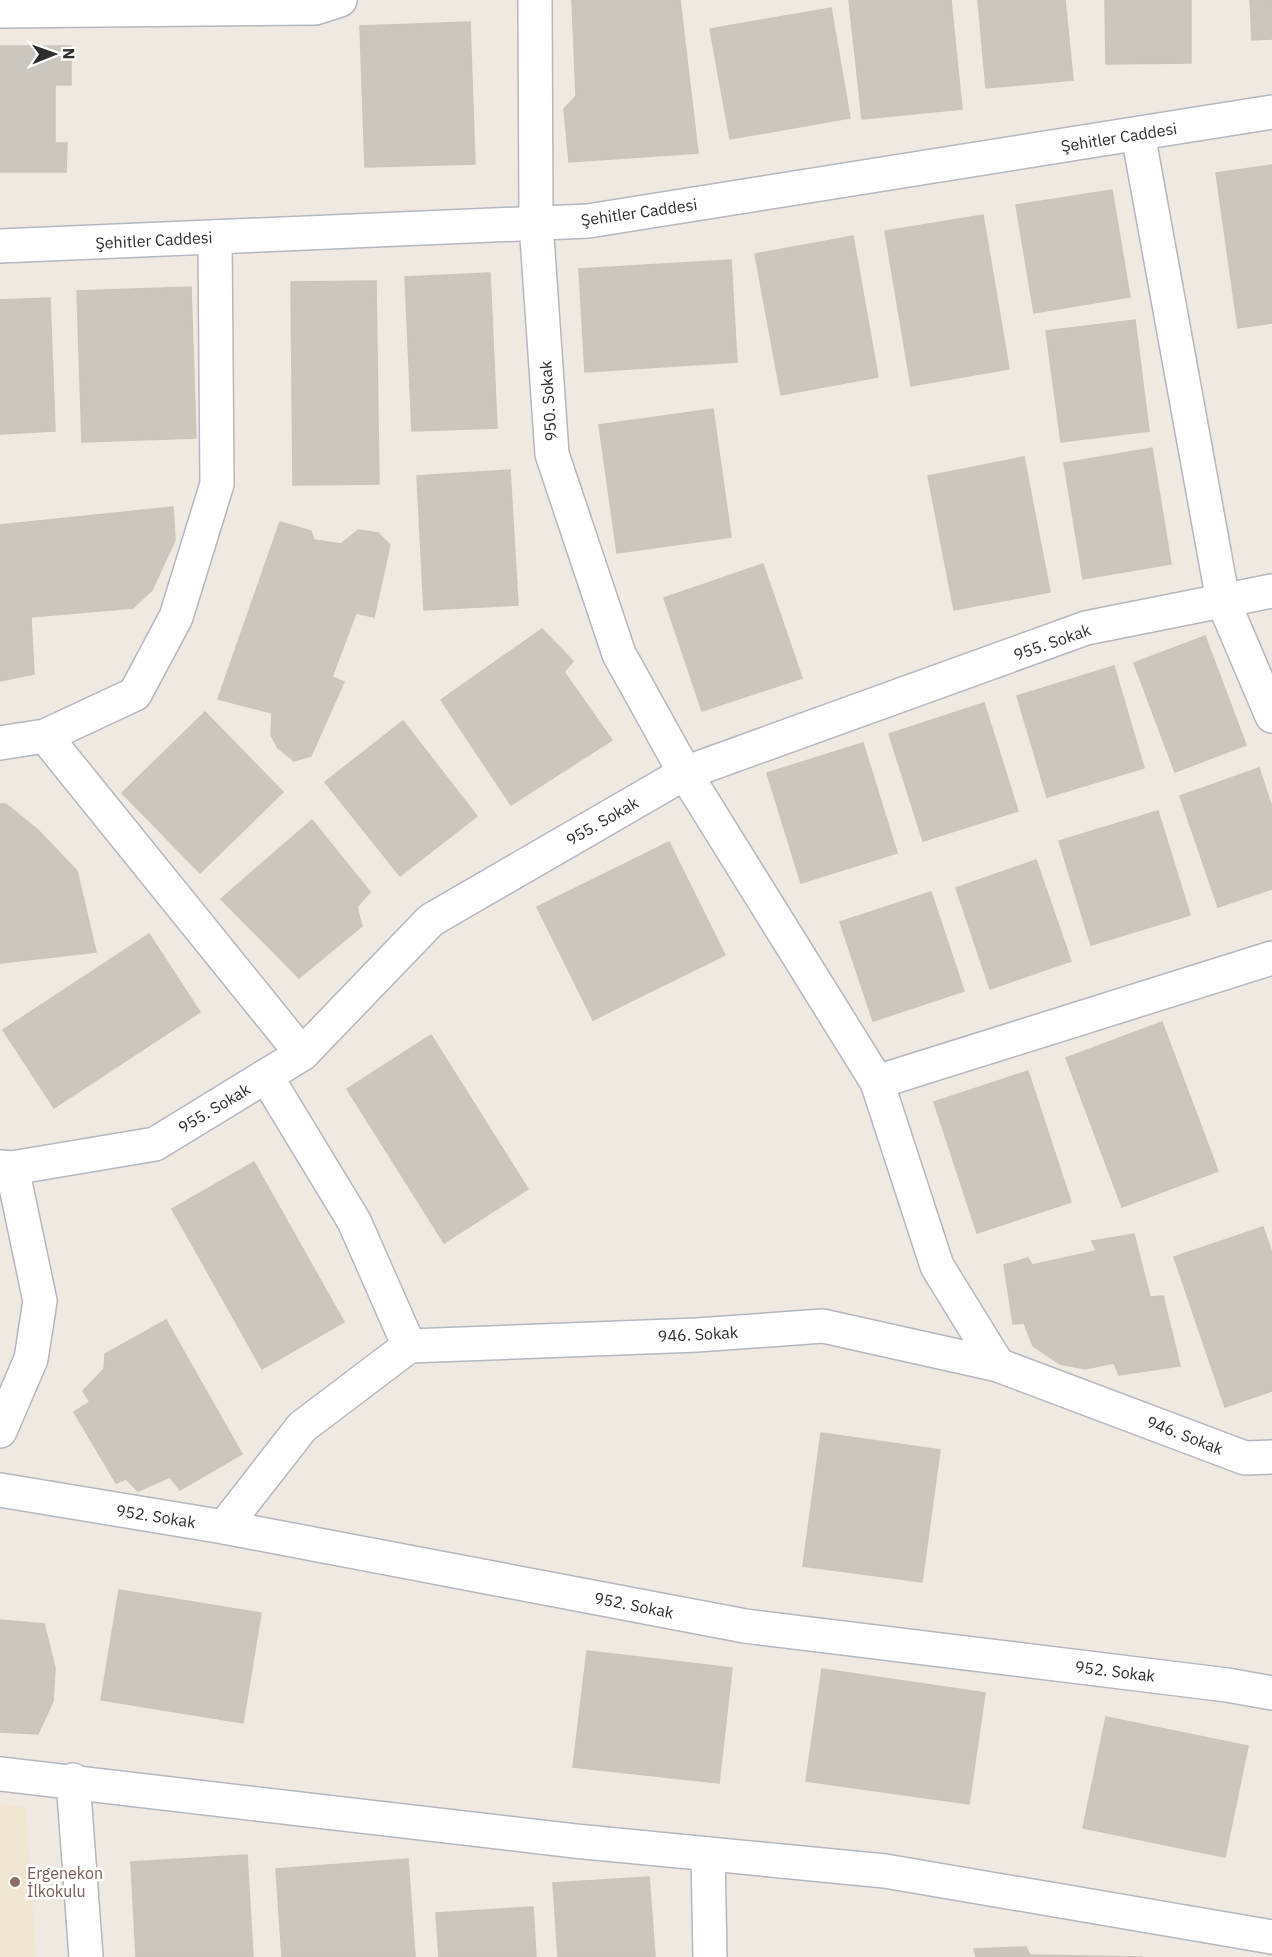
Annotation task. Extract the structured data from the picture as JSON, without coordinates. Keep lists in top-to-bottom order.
{
  "streets": {
    "street": [
      "Şehitler Caddesi",
      "950. Sokak",
      "955. Sokak",
      "946. Sokak",
      "952. Sokak"
    ]
  },
  "crossings": [
    ["Şehitler Caddesi", "950. Sokak"],
    ["950. Sokak", "955. Sokak"],
    ["950. Sokak", "946. Sokak"]
  ],
  "places": ["Ergenekon İlkokulu"],
  "north": "right"
}
